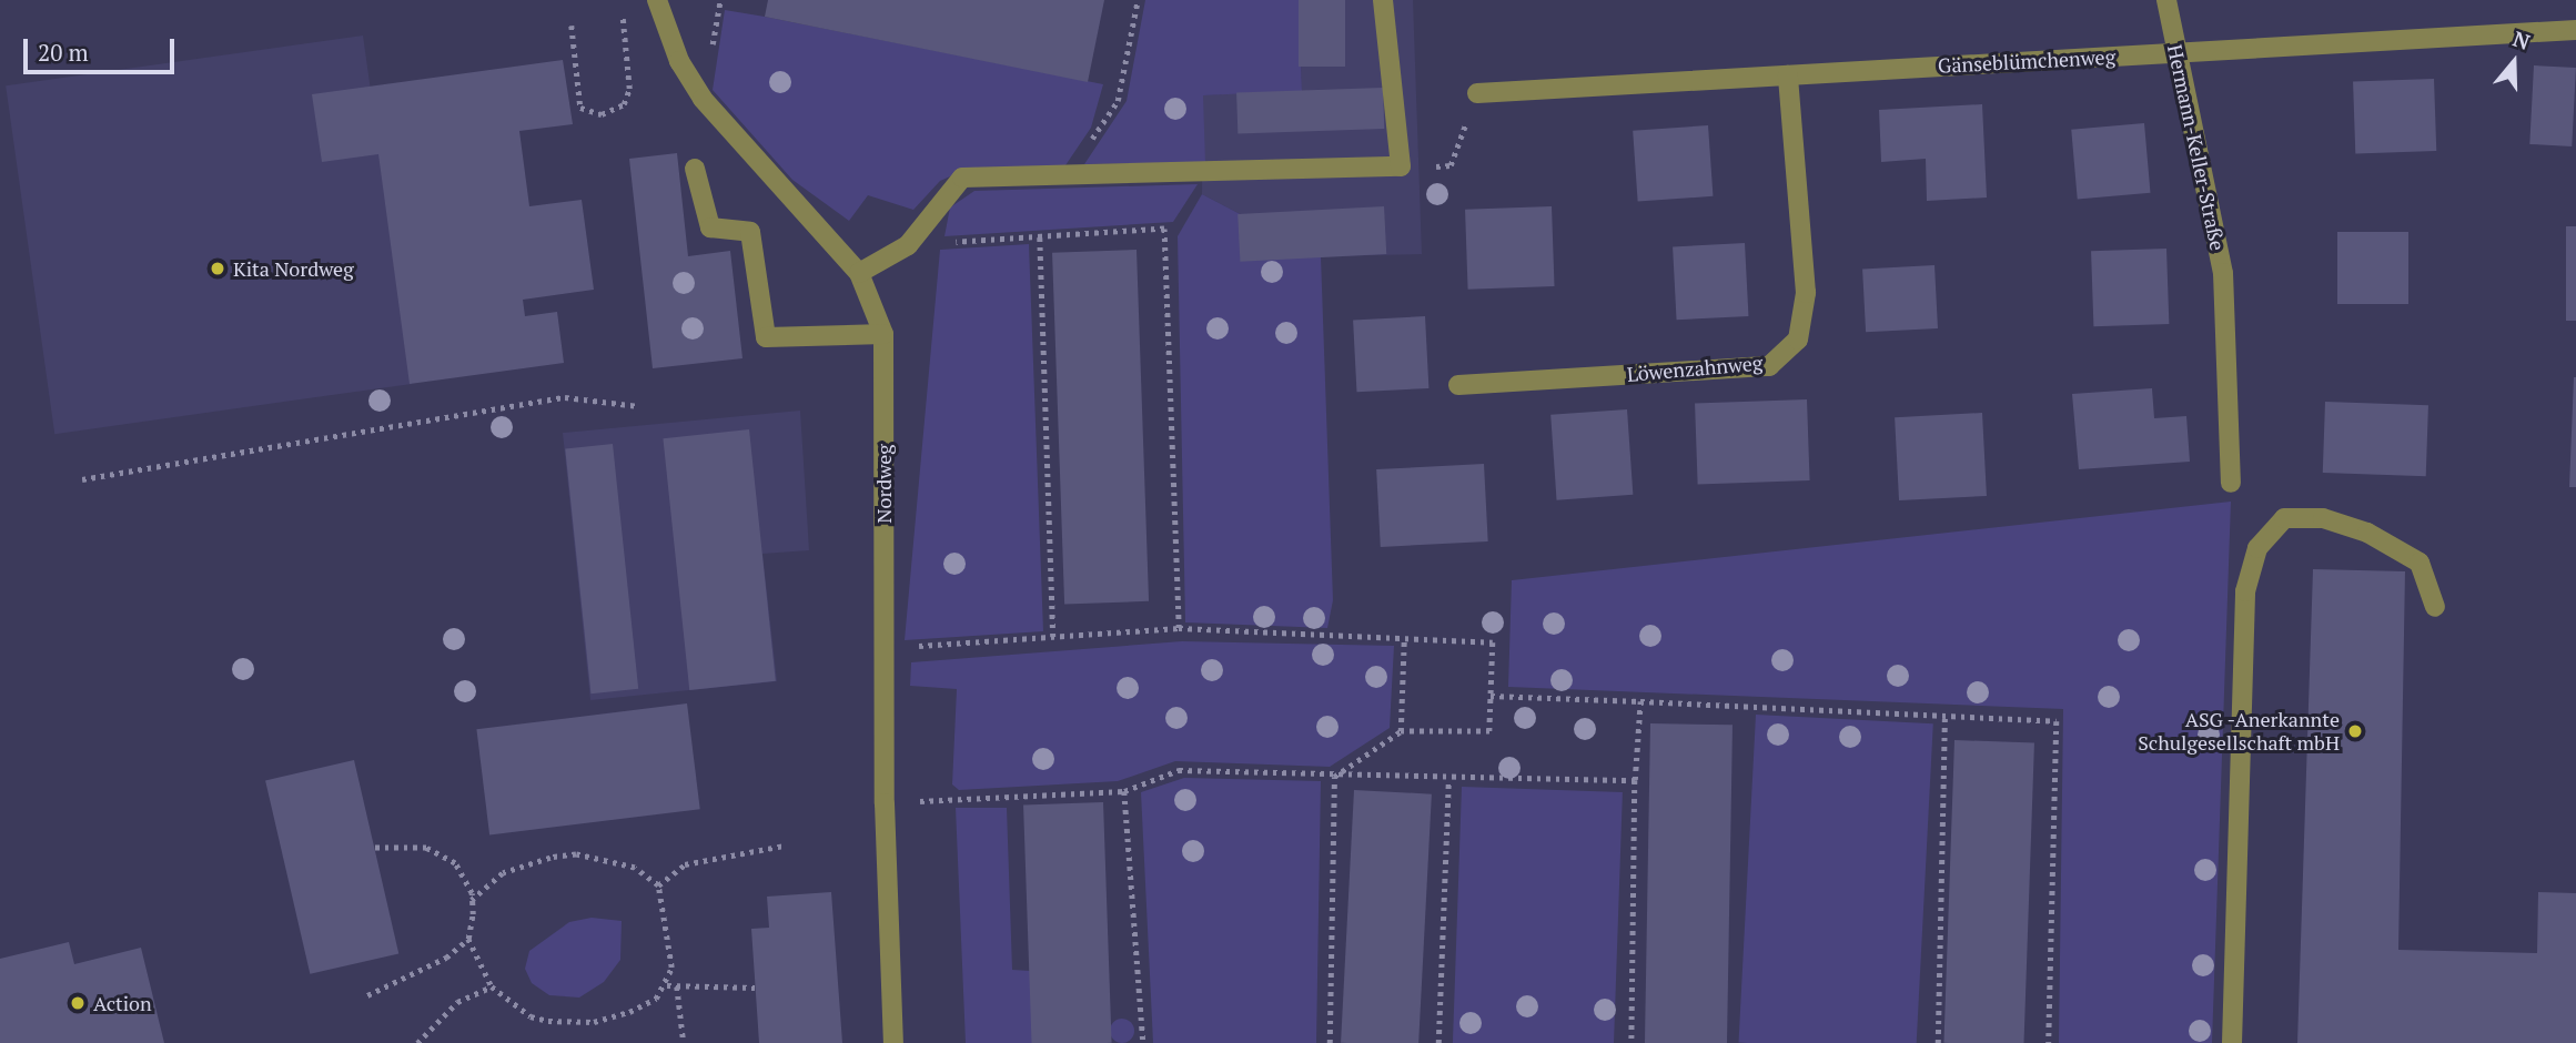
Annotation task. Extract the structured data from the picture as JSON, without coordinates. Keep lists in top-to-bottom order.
{
  "streets": {
    "street": [
      "Gänseblümchenweg",
      "Hermann-Keller-Straße",
      "Löwenzahnweg",
      "Nordweg"
    ]
  },
  "crossings": [
    ["Gänseblümchenweg", "Hermann-Keller-Straße"],
    ["Gänseblümchenweg", "Löwenzahnweg"]
  ],
  "places": ["Kita Nordweg", "ASG -Anerkannte Schulgesellschaft mbH", "Action"],
  "scale_bar": "20 m",
  "north": "top"
}
